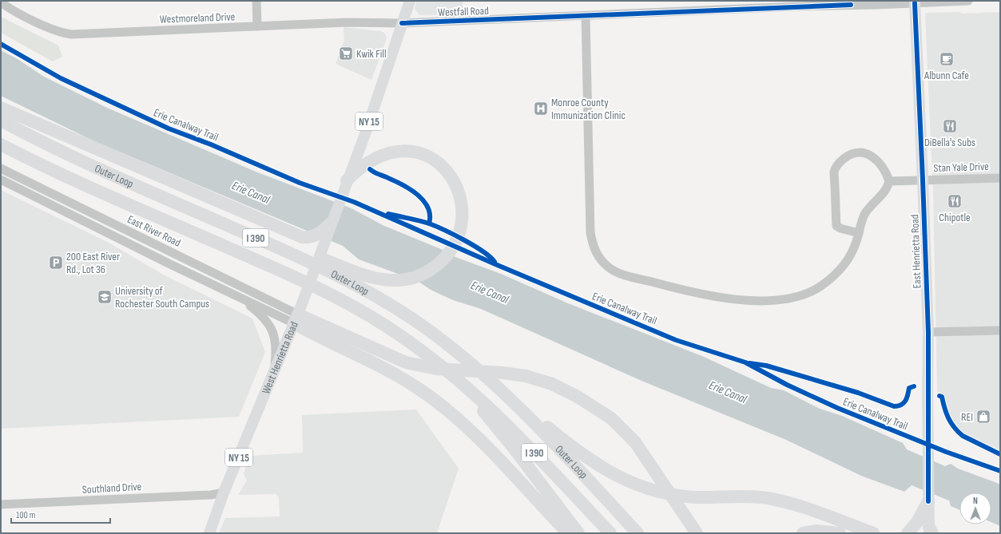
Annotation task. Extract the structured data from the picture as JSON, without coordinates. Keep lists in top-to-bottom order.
{
  "streets": {
    "highway": ["Outer Loop", "I 390"],
    "main road": ["NY 15", "East Henrietta Road", "West Henrietta Road"],
    "street": [
      "Westfall Road",
      "Westmoreland Drive",
      "Stan Yale Drive",
      "East River Road",
      "Southland Drive"
    ],
    "cycle path": ["Erie Canalway Trail"]
  },
  "crossings": [
    ["Westfall Road", "Westmoreland Drive"],
    ["Westfall Road", "NY 15"],
    ["Westfall Road", "East Henrietta Road"],
    ["Westmoreland Drive", "NY 15"],
    ["NY 15", "West Henrietta Road"],
    ["Stan Yale Drive", "East Henrietta Road"],
    ["East River Road", "West Henrietta Road"],
    ["West Henrietta Road", "Southland Drive"]
  ],
  "water": ["Erie Canal"],
  "places": {
    "supermarket": ["Kwik Fill"],
    "cafe": ["Albunn Cafe"],
    "hospital": ["Monroe County Immunization Clinic"],
    "restaurant": ["DiBella's Subs", "Chipotle"],
    "parking": ["200 East River Rd., Lot 36"],
    "school or university": ["University of Rochester South Campus"],
    "shop": ["REI"]
  },
  "scale_bar": "100 m",
  "north": "top"
}
